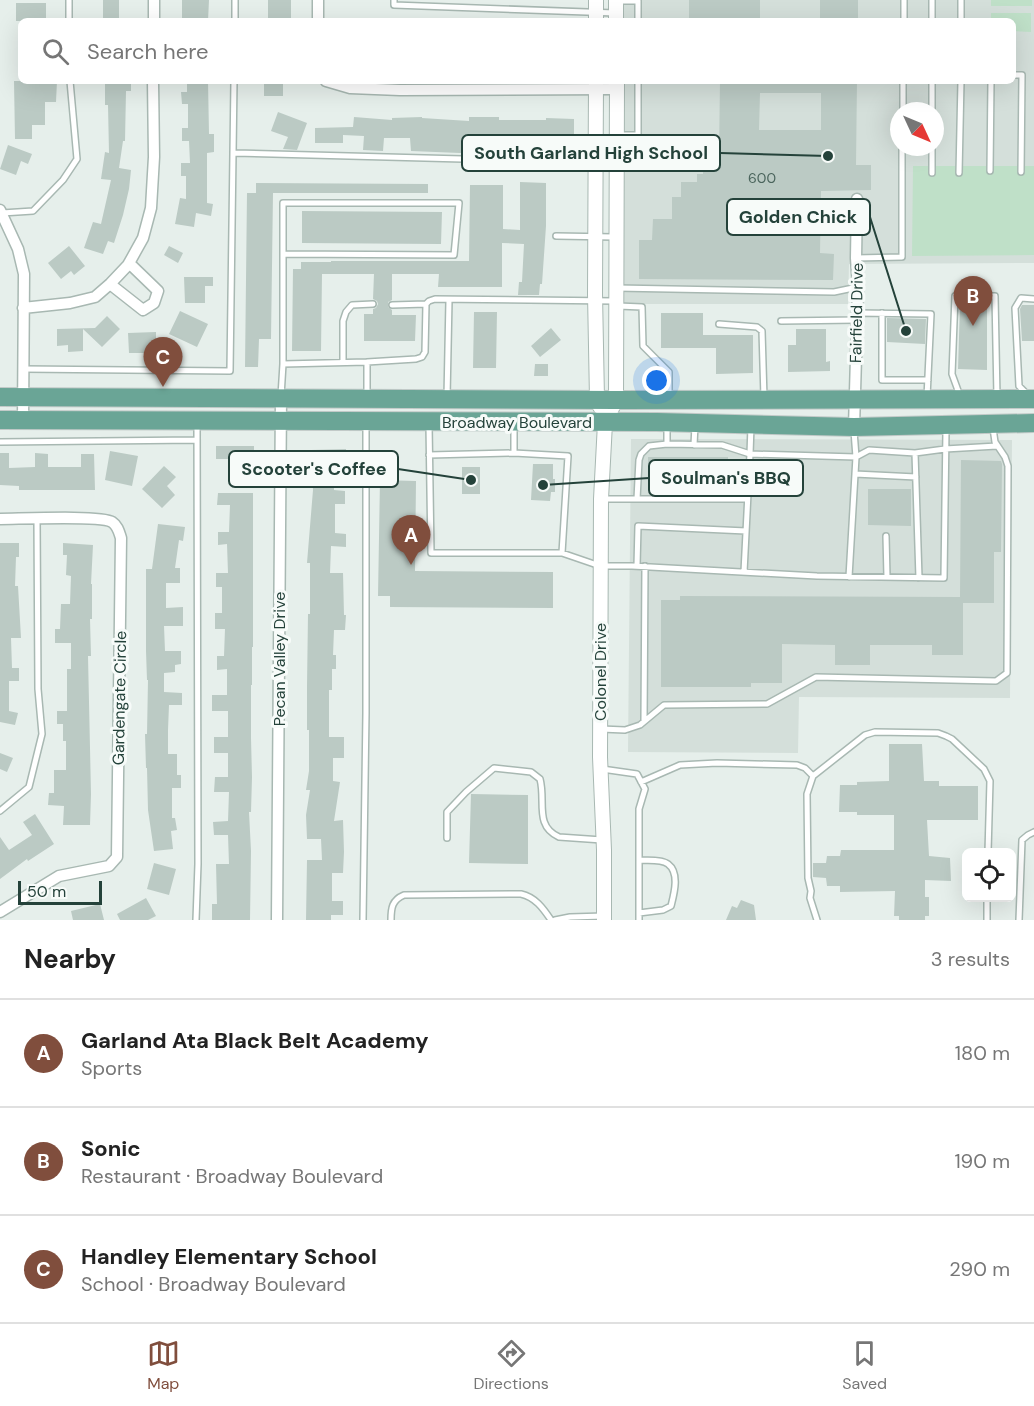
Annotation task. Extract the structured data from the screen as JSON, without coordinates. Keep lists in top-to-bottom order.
{
  "streets": {
    "main road": ["Broadway Boulevard"],
    "street": [
      "Fairfield Drive",
      "Pecan Valley Drive",
      "Colonel Drive",
      "Gardengate Circle"
    ]
  },
  "crossings": [
    ["Fairfield Drive", "Broadway Boulevard"],
    ["Broadway Boulevard", "Pecan Valley Drive"],
    ["Broadway Boulevard", "Colonel Drive"]
  ],
  "places": [
    "South Garland High School",
    "Golden Chick",
    "Scooter's Coffee",
    "Soulman's BBQ"
  ],
  "house_numbers": ["600"],
  "scale_bar": "50 m",
  "north": "bottom right",
  "page": {
    "search": "Search here",
    "pins": ["B", "C", "A"],
    "scale": "50 m",
    "heading": ["Nearby", "3 results"],
    "list": [
      {
        "mark": "A",
        "name": "Garland Ata Black Belt Academy",
        "note": "Sports",
        "value": "180 m"
      },
      {
        "mark": "B",
        "name": "Sonic",
        "note": "Restaurant · Broadway Boulevard",
        "value": "190 m"
      },
      {
        "mark": "C",
        "name": "Handley Elementary School",
        "note": "School · Broadway Boulevard",
        "value": "290 m"
      }
    ],
    "nav": ["Map", "Directions", "Saved"]
  }
}
